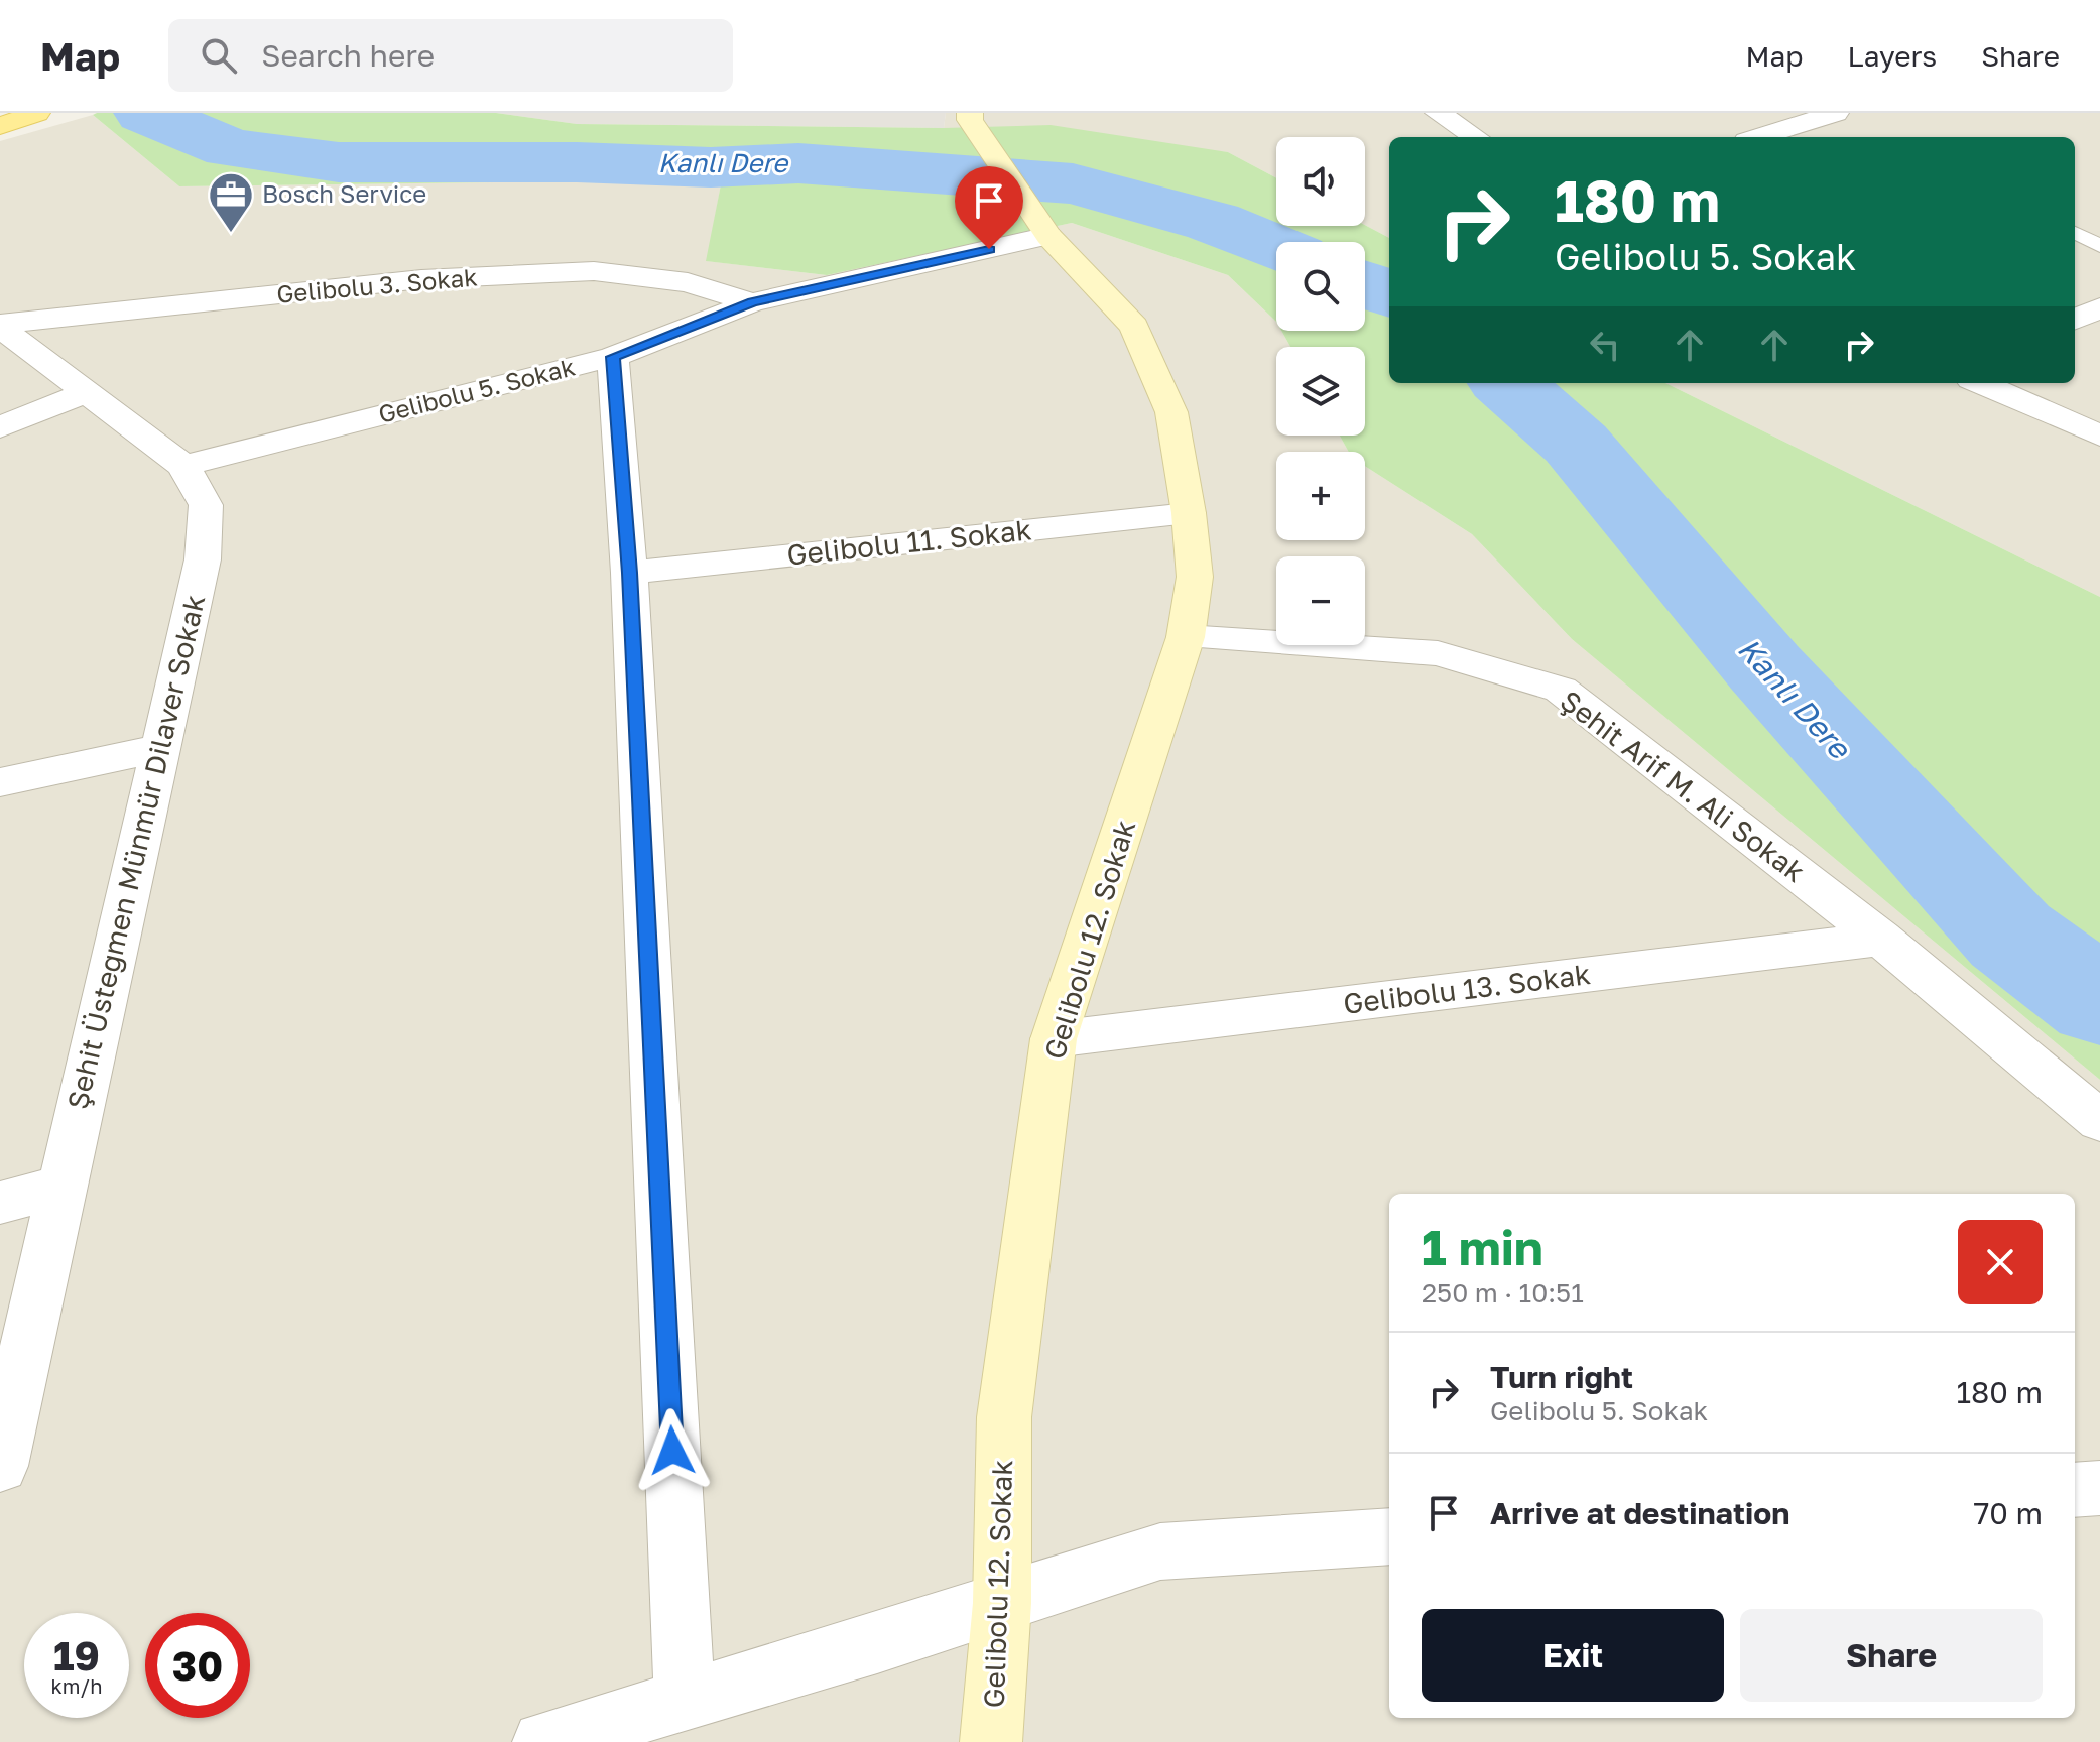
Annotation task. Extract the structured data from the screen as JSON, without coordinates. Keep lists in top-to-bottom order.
{
  "streets": {
    "street": [
      "Gelibolu 3. Sokak",
      "Gelibolu 5. Sokak",
      "Gelibolu 11. Sokak",
      "Şehit Arif M. Ali Sokak",
      "Şehit Üsteğmen Münmür Dilaver Sokak",
      "Gelibolu 12. Sokak",
      "Gelibolu 13. Sokak"
    ]
  },
  "crossings": [
    ["Gelibolu 3. Sokak", "Gelibolu 5. Sokak"],
    ["Gelibolu 3. Sokak", "Şehit Üsteğmen Münmür Dilaver Sokak"],
    ["Gelibolu 5. Sokak", "Şehit Üsteğmen Münmür Dilaver Sokak"],
    ["Gelibolu 5. Sokak", "Gelibolu 12. Sokak"],
    ["Gelibolu 11. Sokak", "Gelibolu 12. Sokak"],
    ["Şehit Arif M. Ali Sokak", "Gelibolu 12. Sokak"],
    ["Şehit Arif M. Ali Sokak", "Gelibolu 13. Sokak"],
    ["Gelibolu 12. Sokak", "Gelibolu 13. Sokak"]
  ],
  "water": ["Kanlı Dere"],
  "places": {
    "office": ["Bosch Service"]
  },
  "page": {
    "header": "Map",
    "search": "Search here",
    "nav": ["Map", "Layers", "Share"],
    "map_buttons": ["+", "−"],
    "turn": ["180 m", "Gelibolu 5. Sokak"],
    "heading": ["1 min", "250 m · 10:51"],
    "list": [
      {
        "name": "Turn right",
        "note": "Gelibolu 5. Sokak",
        "value": "180 m"
      },
      {
        "name": "Arrive at destination",
        "value": "70 m"
      }
    ],
    "buttons": ["Exit", "Share"],
    "speed": "19 km/h",
    "limit": "30"
  }
}
